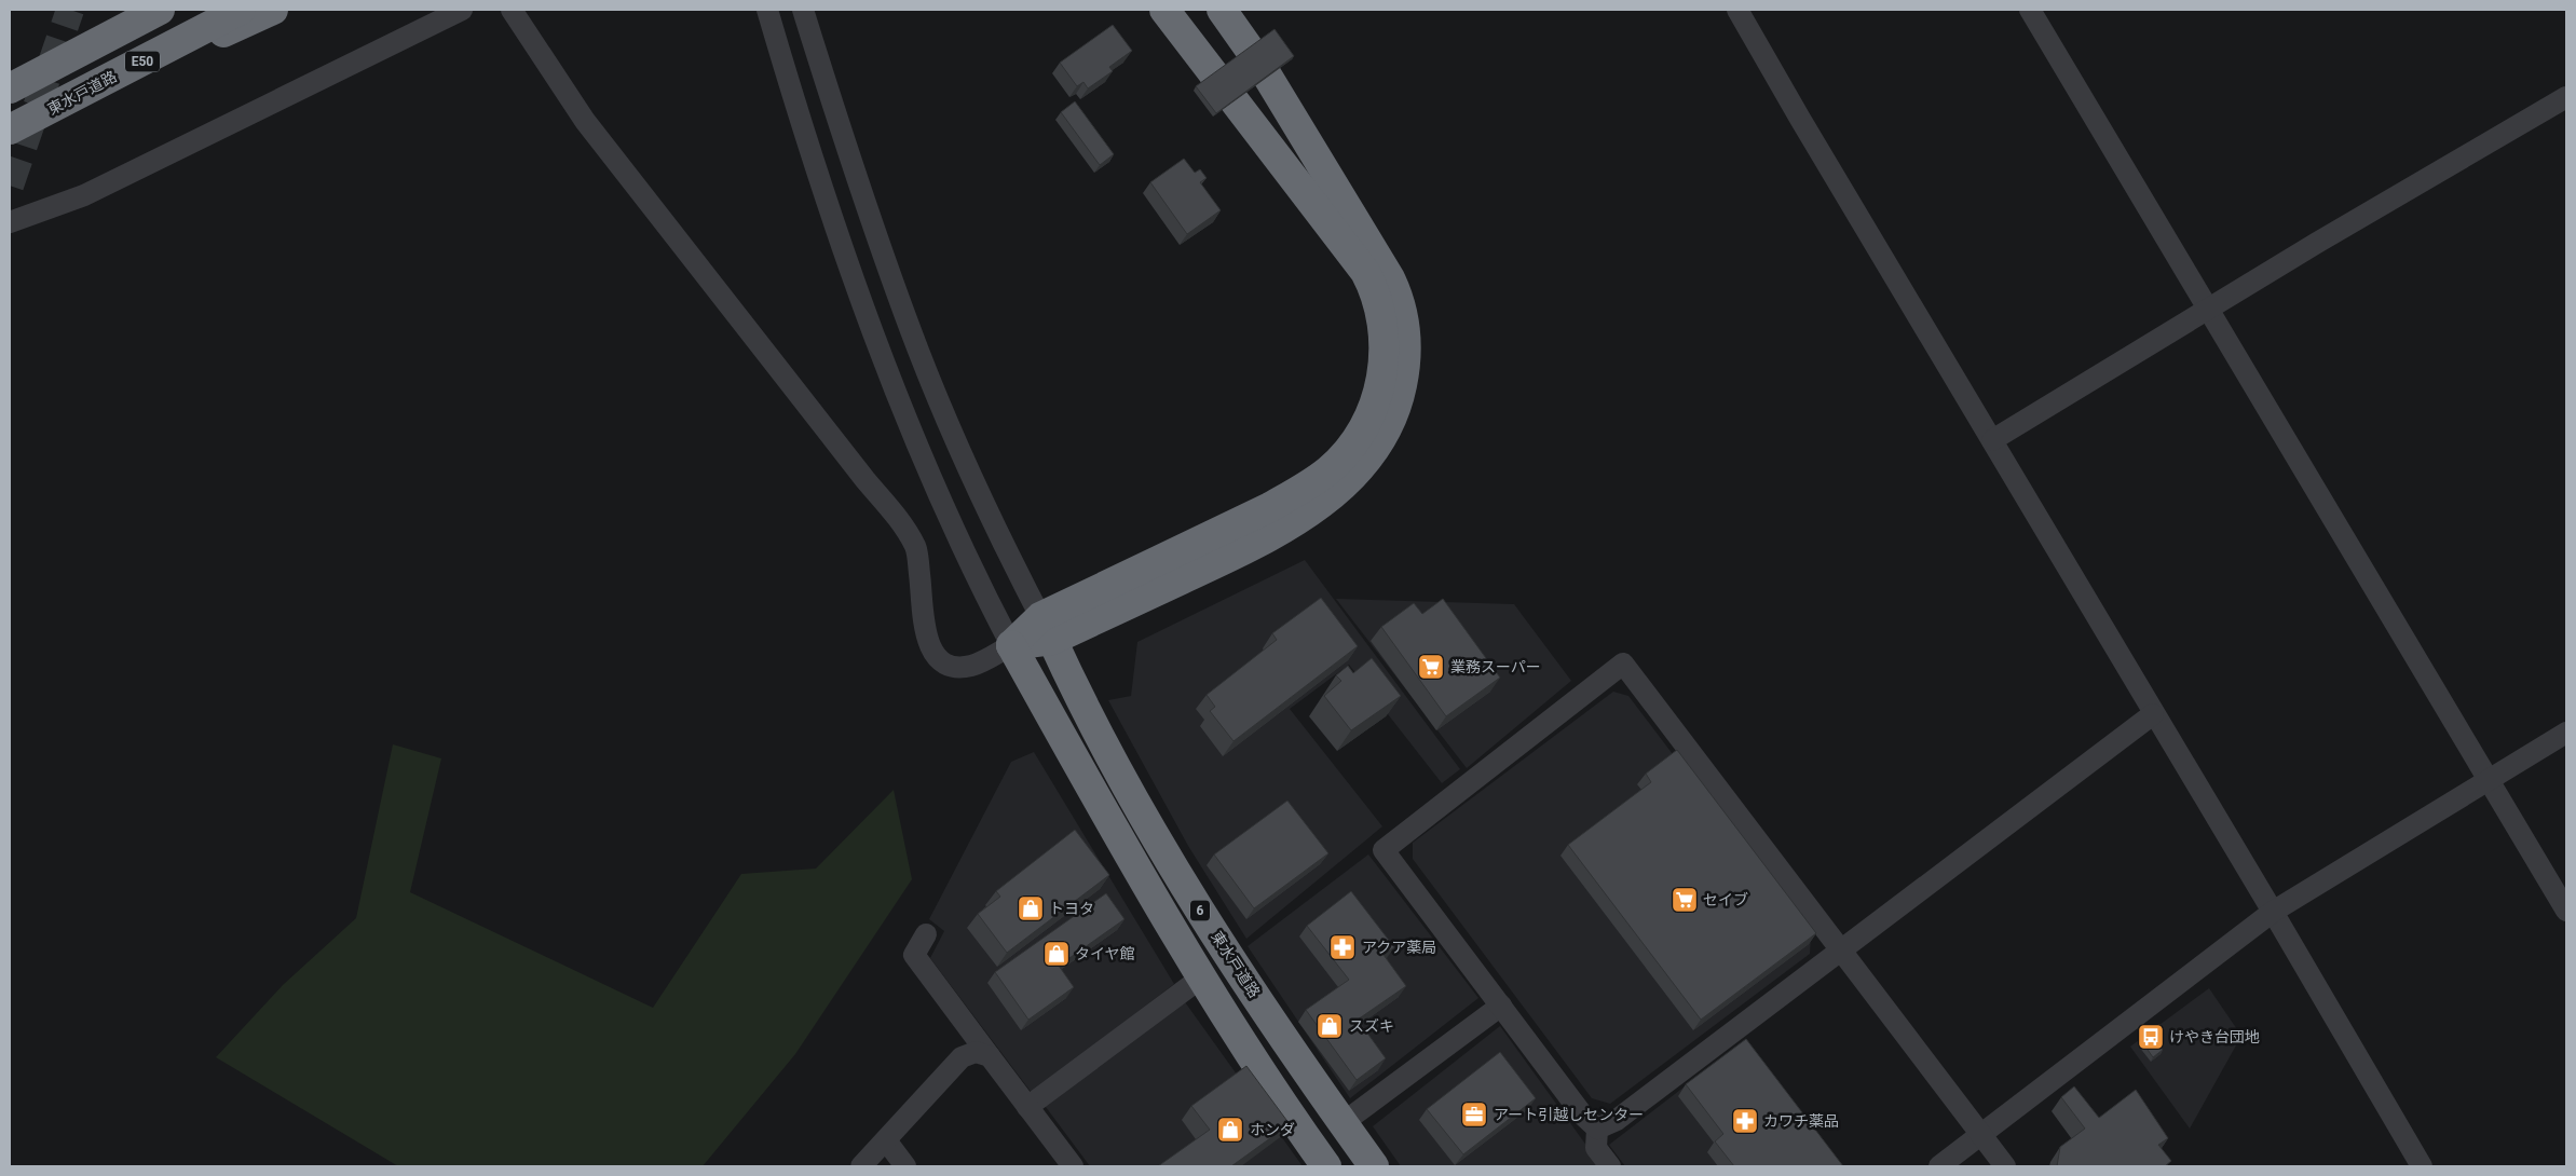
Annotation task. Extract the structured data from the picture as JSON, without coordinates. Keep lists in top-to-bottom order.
{
  "streets": {
    "highway": ["E50", "東水戸道路", "6"]
  },
  "places": {
    "supermarket": ["業務スーパー", "セイブ"],
    "shop": [
      "トヨタ",
      "タイヤ館",
      "スズキ",
      "ホンダ"
    ],
    "pharmacy": ["アクア薬局", "カワチ薬品"],
    "bus stop": ["けやき台団地"],
    "office": ["アート引越しセンター"]
  }
}
